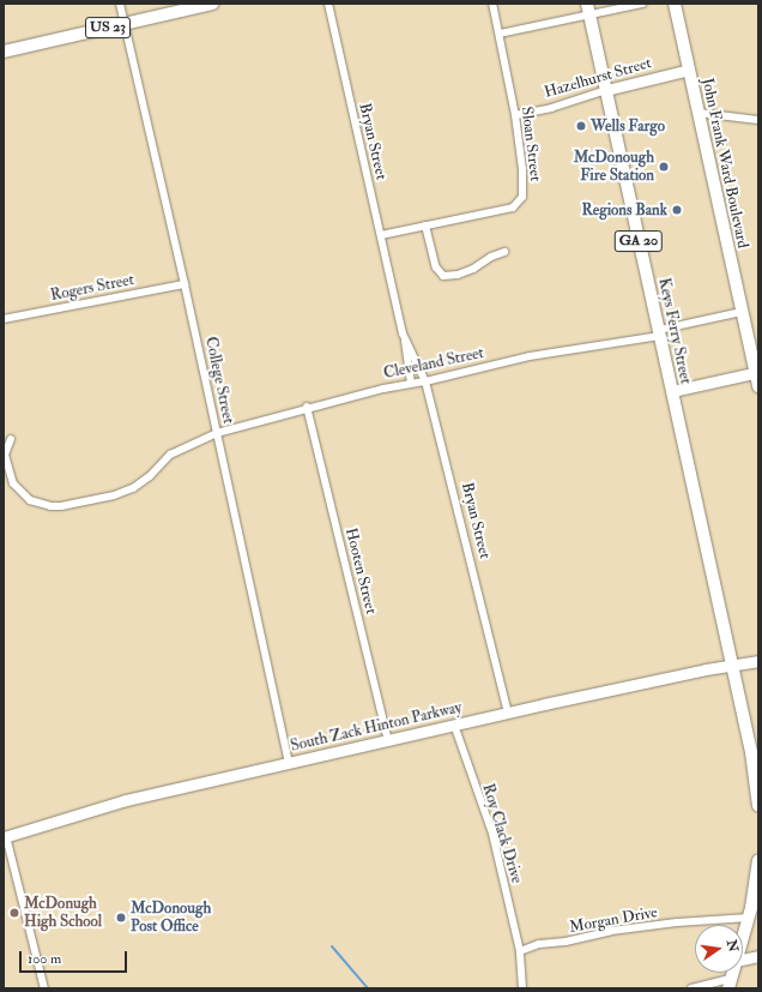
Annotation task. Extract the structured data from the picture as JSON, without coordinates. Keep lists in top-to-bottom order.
{
  "streets": {
    "main road": [
      "US 23",
      "Hazelhurst Street",
      "John Frank Ward Boulevard",
      "GA 20",
      "Keys Ferry Street",
      "South Zack Hinton Parkway"
    ],
    "street": [
      "Bryan Street",
      "Sloan Street",
      "Rogers Street",
      "Cleveland Street",
      "College Street",
      "Hooten Street",
      "Roy Clack Drive",
      "Morgan Drive"
    ]
  },
  "crossings": [
    ["US 23", "College Street"],
    ["Hazelhurst Street", "Sloan Street"],
    ["Hazelhurst Street", "John Frank Ward Boulevard"],
    ["Hazelhurst Street", "Keys Ferry Street"],
    ["Bryan Street", "Sloan Street"],
    ["Bryan Street", "Cleveland Street"],
    ["Bryan Street", "South Zack Hinton Parkway"],
    ["John Frank Ward Boulevard", "Cleveland Street"],
    ["Rogers Street", "College Street"],
    ["Keys Ferry Street", "Cleveland Street"],
    ["Keys Ferry Street", "South Zack Hinton Parkway"],
    ["Cleveland Street", "College Street"],
    ["Cleveland Street", "Hooten Street"],
    ["College Street", "South Zack Hinton Parkway"],
    ["Hooten Street", "South Zack Hinton Parkway"],
    ["South Zack Hinton Parkway", "Roy Clack Drive"],
    ["Roy Clack Drive", "Morgan Drive"]
  ],
  "places": [
    "Wells Fargo",
    "McDonough Fire Station",
    "Regions Bank",
    "McDonugh High School",
    "McDonough Post Office"
  ],
  "scale_bar": "100 m",
  "north": "right"
}
